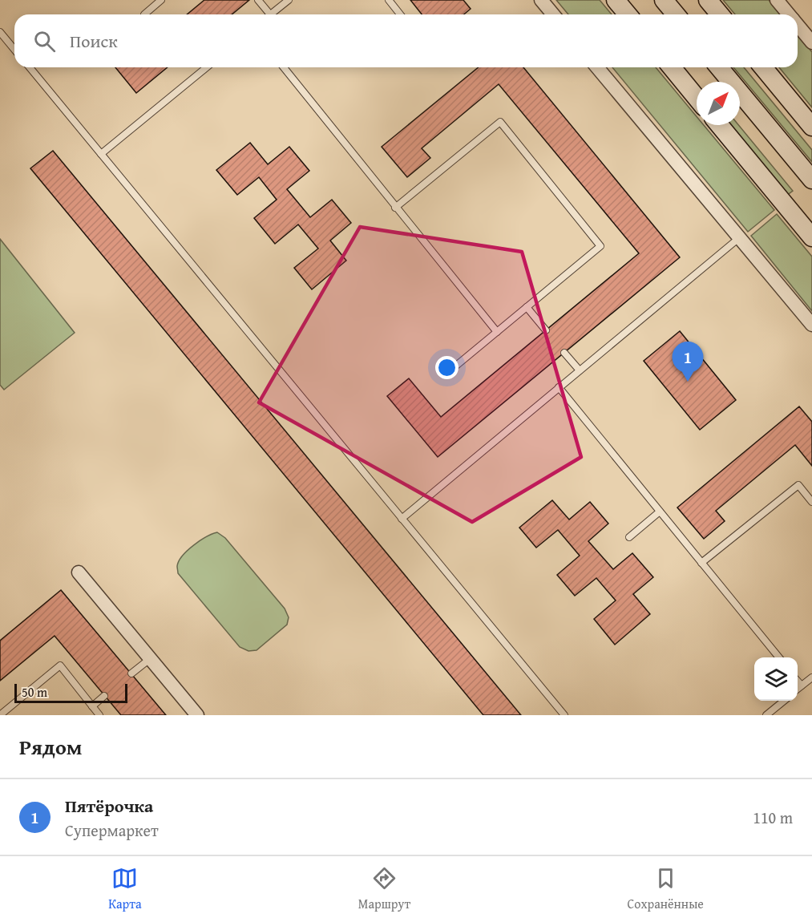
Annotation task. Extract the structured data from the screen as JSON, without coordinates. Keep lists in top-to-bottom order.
{
  "scale_bar": "50 m",
  "north": "top right",
  "page": {
    "search": "Поиск",
    "pins": "1",
    "scale": "50 m",
    "heading": "Рядом",
    "list": [
      {
        "mark": "1",
        "name": "Пятёрочка",
        "note": "Супермаркет",
        "value": "110 m"
      }
    ],
    "nav": ["Карта", "Маршрут", "Сохранённые"]
  }
}
